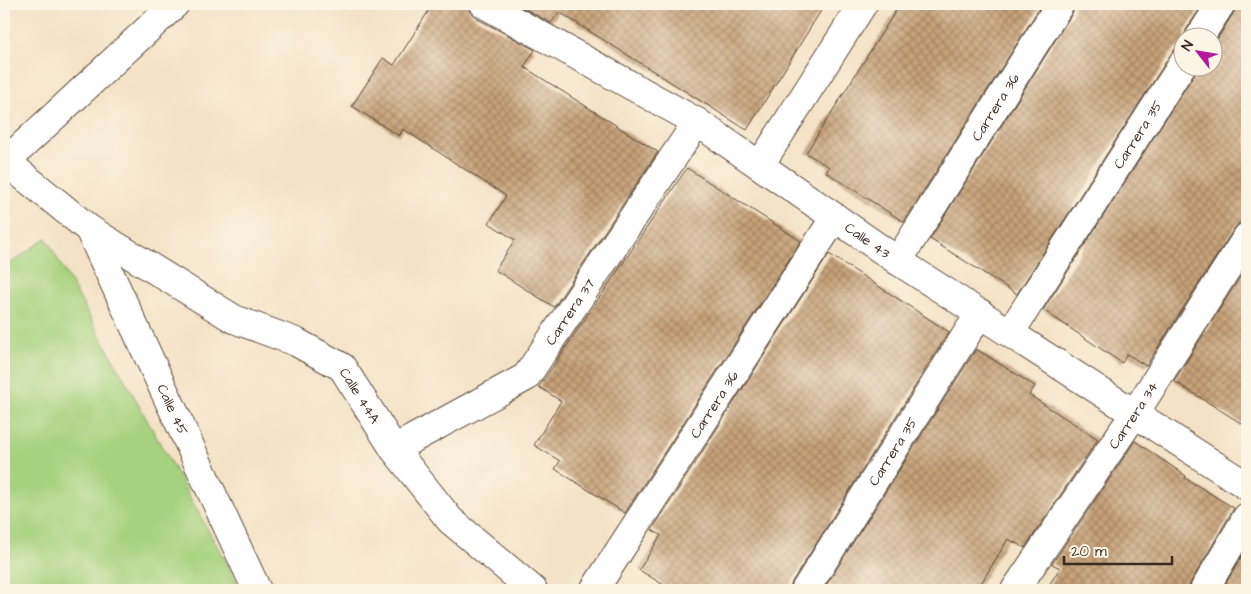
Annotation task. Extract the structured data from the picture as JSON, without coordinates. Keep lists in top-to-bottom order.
{
  "streets": {
    "street": [
      "Carrera 36",
      "Carrera 35",
      "Calle 43",
      "Carrera 37",
      "Calle 44A",
      "Calle 45",
      "Carrera 34"
    ]
  },
  "crossings": [
    ["Carrera 36", "Calle 43"],
    ["Carrera 35", "Calle 43"],
    ["Calle 43", "Carrera 37"],
    ["Calle 43", "Carrera 34"],
    ["Carrera 37", "Calle 44A"],
    ["Calle 44A", "Calle 45"]
  ],
  "scale_bar": "20 m",
  "north": "top left"
}
